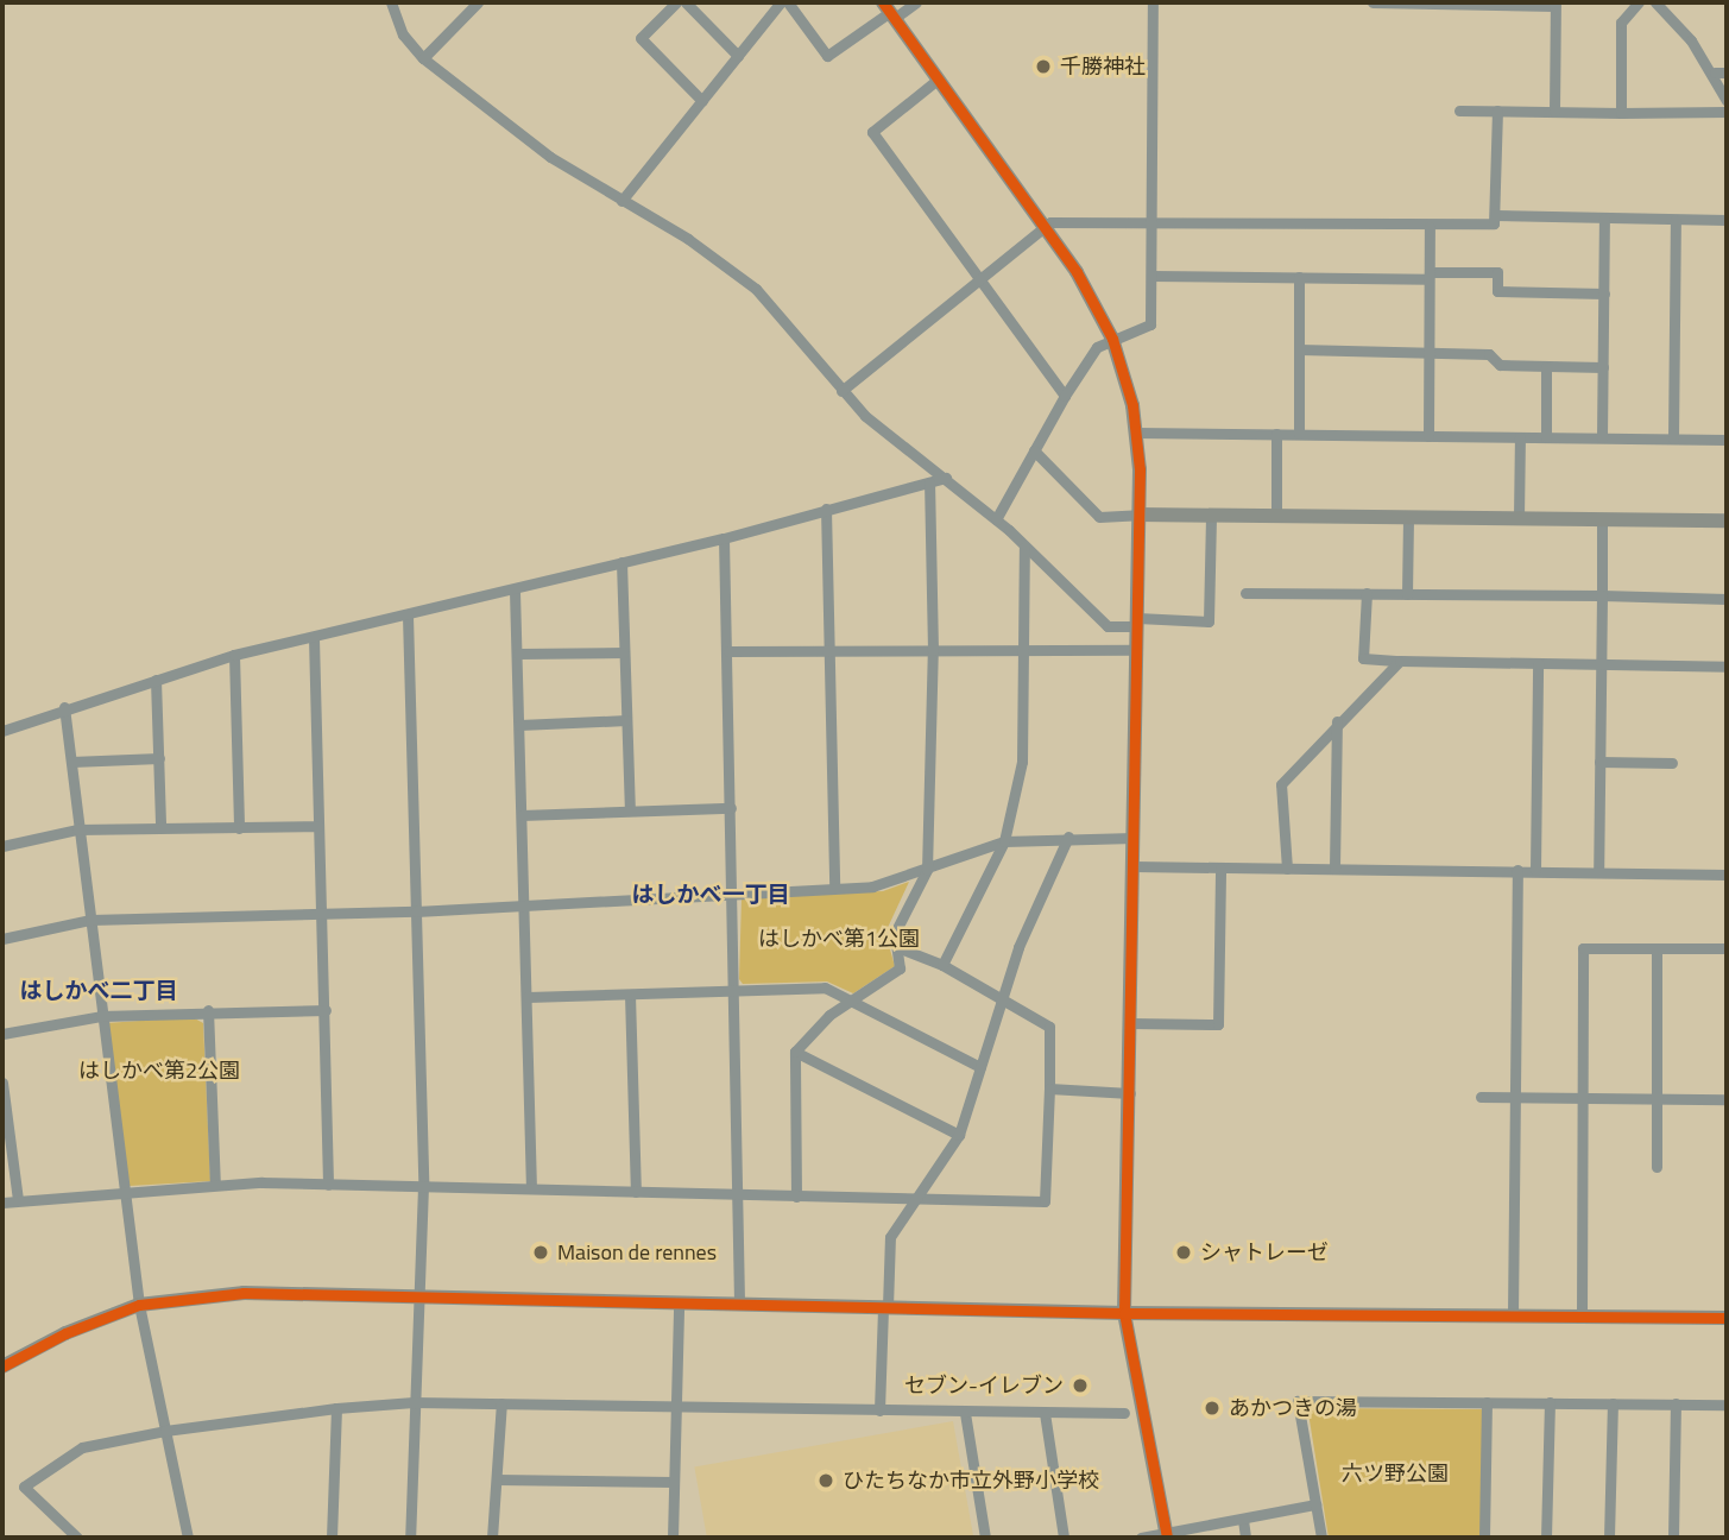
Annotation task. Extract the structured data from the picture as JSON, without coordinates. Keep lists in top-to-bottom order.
{
  "districts": ["はしかべ一丁目", "はしかべ二丁目"],
  "parks": ["はしかべ第1公園", "はしかべ第2公園", "六ツ野公園"],
  "places": [
    "千勝神社",
    "Maison de rennes",
    "シャトレーゼ",
    "セブン-イレブン",
    "あかつきの湯",
    "ひたちなか市立外野小学校"
  ]
}
